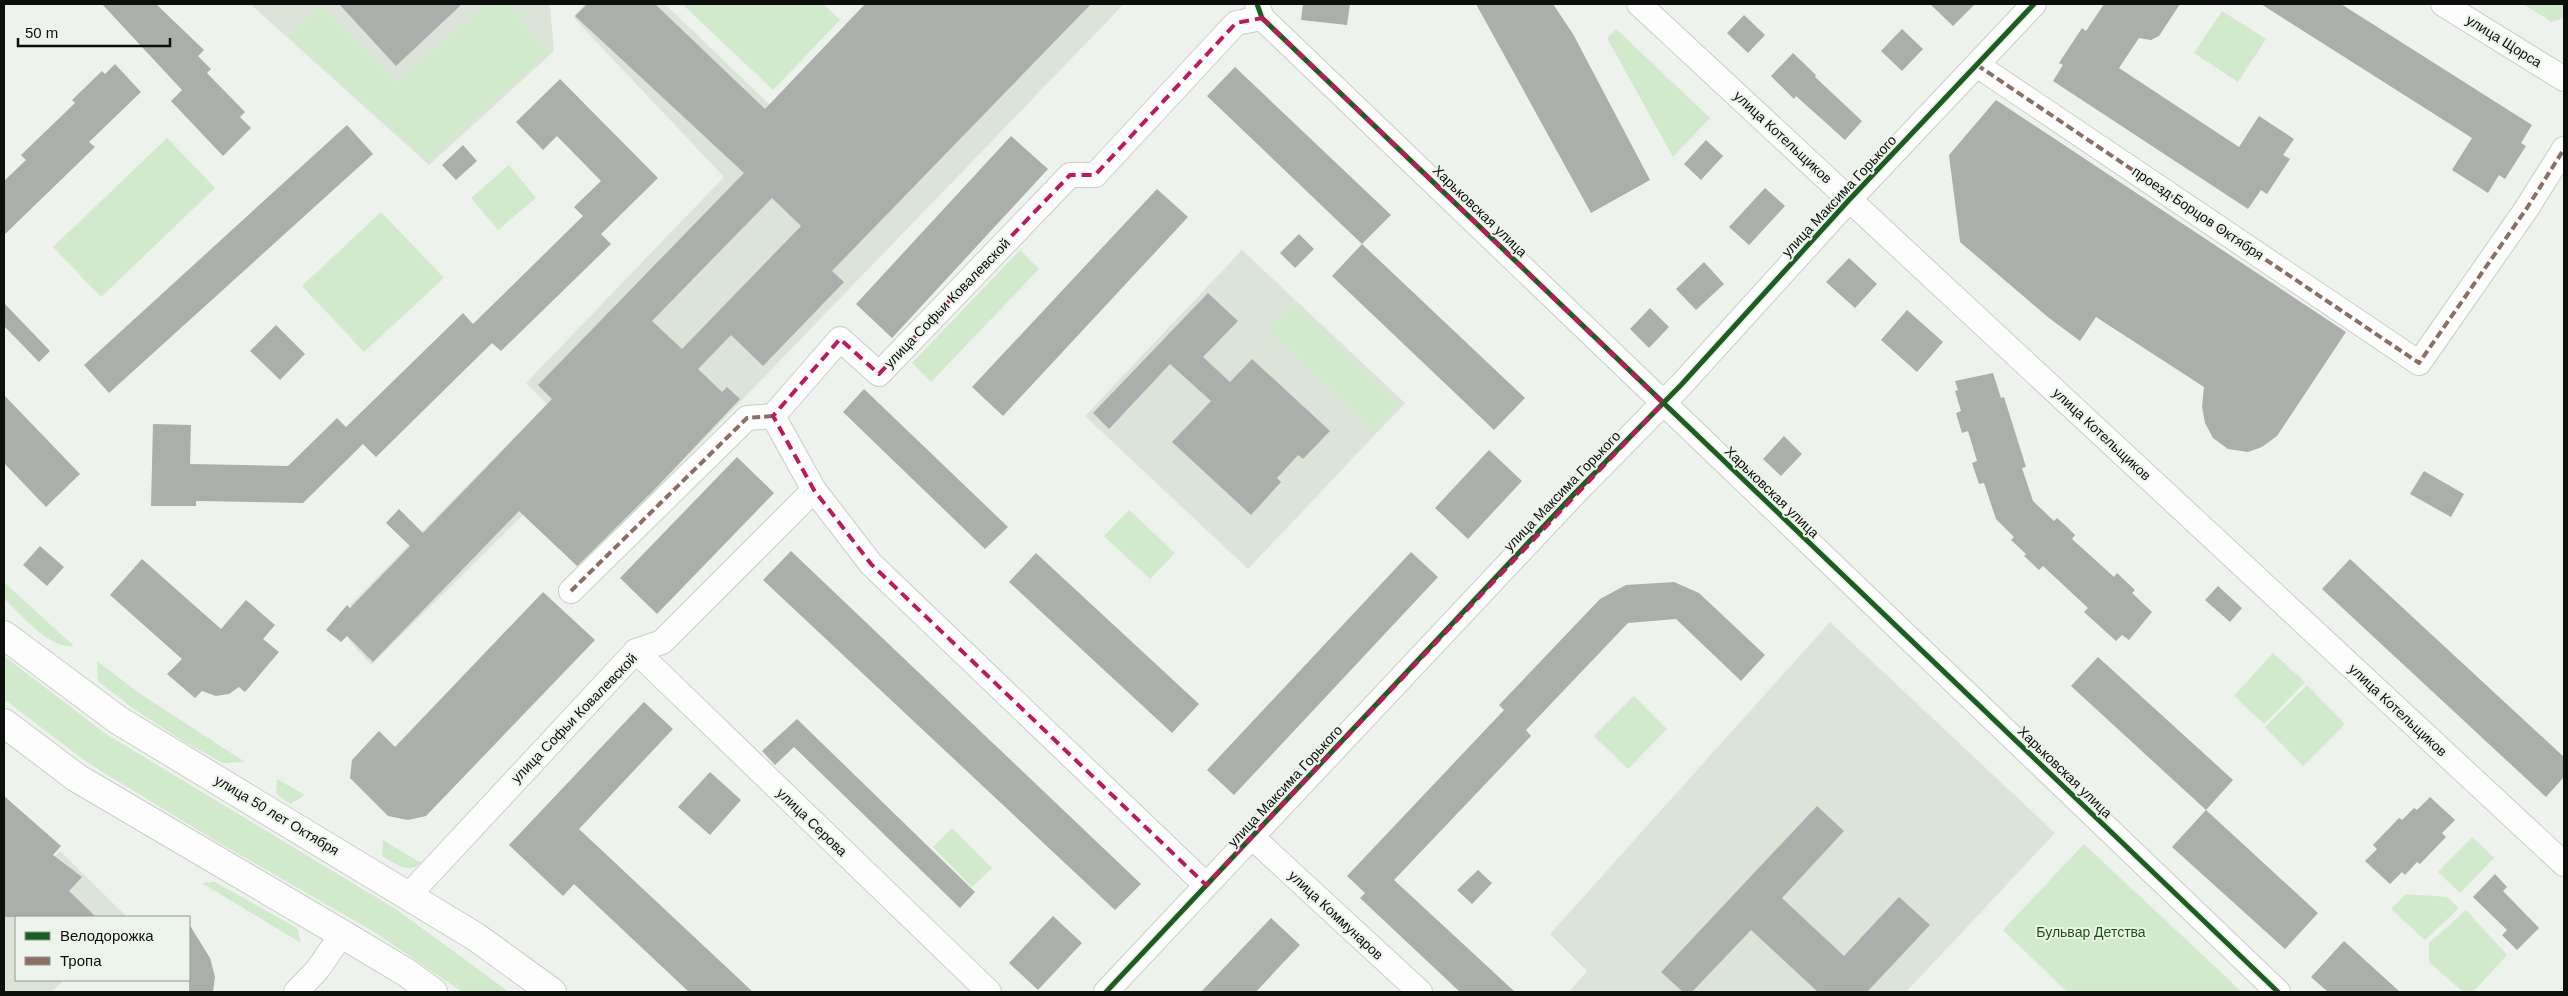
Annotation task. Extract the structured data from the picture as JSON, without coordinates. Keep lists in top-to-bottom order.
{
  "streets": {
    "main road": ["улица 50 лет Октября"],
    "street": [
      "улица Щорса",
      "улица Котельщиков",
      "улица Максима Горького",
      "Харьковская улица",
      "проезд Борцов Октября",
      "улица Софьи Ковалевской",
      "улица Серова",
      "улица Коммунаров"
    ]
  },
  "crossings": [
    ["улица Котельщиков", "улица Максима Горького"],
    ["улица Максима Горького", "Харьковская улица"],
    ["улица Максима Горького", "проезд Борцов Октября"],
    ["улица Максима Горького", "улица Коммунаров"],
    ["Харьковская улица", "улица Софьи Ковалевской"],
    ["улица Софьи Ковалевской", "улица 50 лет Октября"],
    ["улица Софьи Ковалевской", "улица Серова"]
  ],
  "parks": ["Бульвар Детства"],
  "legend": ["Велодорожка", "Тропа"],
  "scale_bar": "50 m"
}
